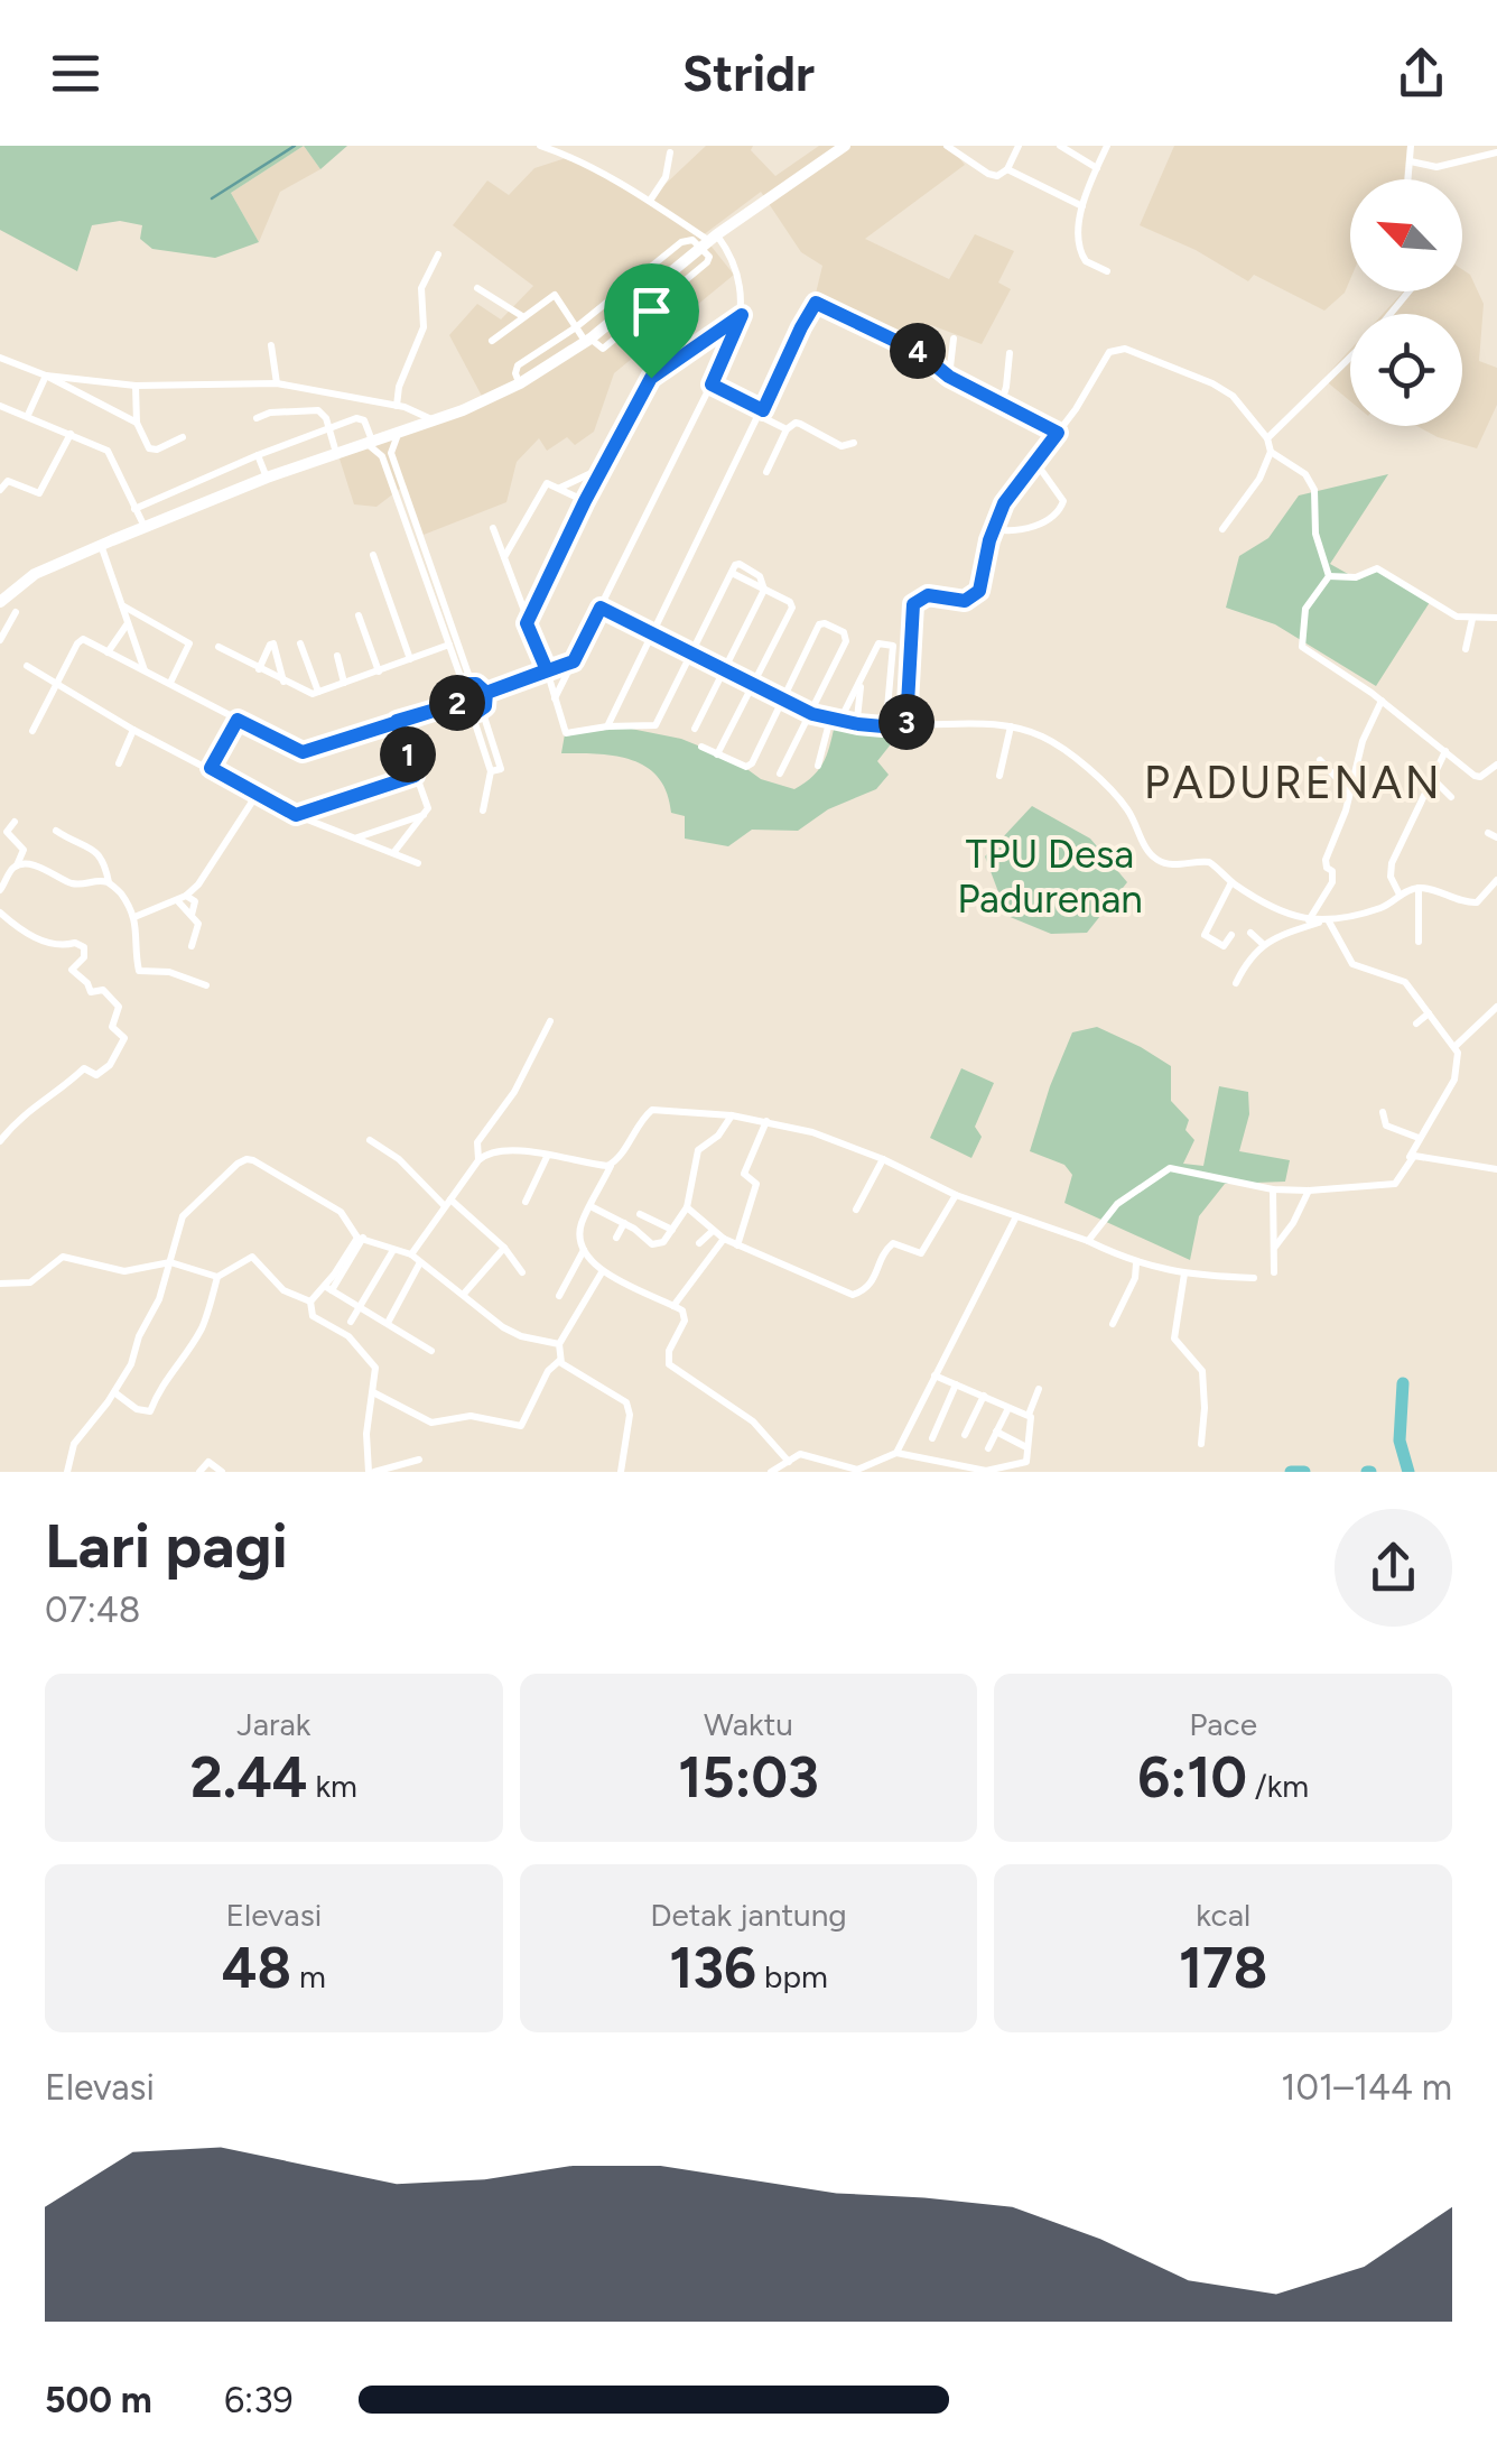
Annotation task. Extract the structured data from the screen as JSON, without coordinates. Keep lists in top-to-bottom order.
{
  "districts": ["PADURENAN"],
  "parks": ["TPU Desa Padurenan"],
  "north": "top left",
  "page": {
    "header": "Stridr",
    "pins": [
      "4",
      "2",
      "3",
      "1"
    ],
    "heading": ["Lari pagi", "07:48"],
    "stats": [
      ["Jarak", "2.44 km"],
      ["Waktu", "15:03"],
      ["Pace", "6:10 /km"],
      ["Elevasi", "48 m"],
      ["Detak jantung", "136 bpm"],
      ["kcal", "178"]
    ],
    "chart": ["Elevasi", "101–144 m"],
    "list": [
      {
        "name": "500 m",
        "note": "6:39"
      }
    ]
  }
}
